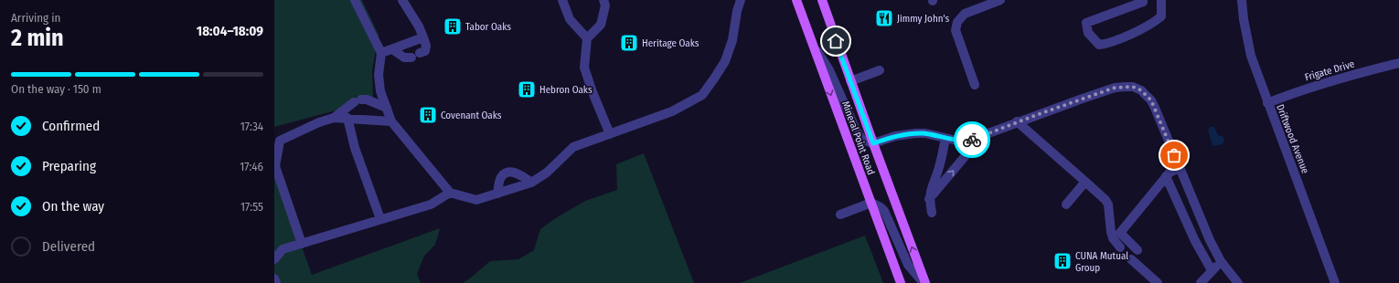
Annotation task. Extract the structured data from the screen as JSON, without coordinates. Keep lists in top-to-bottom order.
{
  "streets": {
    "main road": ["Mineral Point Road"],
    "street": ["Frigate Drive", "Driftwood Avenue"]
  },
  "crossings": [
    ["Frigate Drive", "Driftwood Avenue"]
  ],
  "places": {
    "restaurant": ["Jimmy John's"],
    "building": [
      "Tabor Oaks",
      "Heritage Oaks",
      "Hebron Oaks",
      "Covenant Oaks",
      "CUNA Mutual Group"
    ]
  },
  "page": {
    "heading": ["2 min", "Arriving in", "18:04–18:09"],
    "bar": "On the way · 150 m",
    "list": [
      ["Confirmed", "17:34"],
      ["Preparing", "17:46"],
      ["On the way", "17:55"],
      "Delivered"
    ]
  }
}
